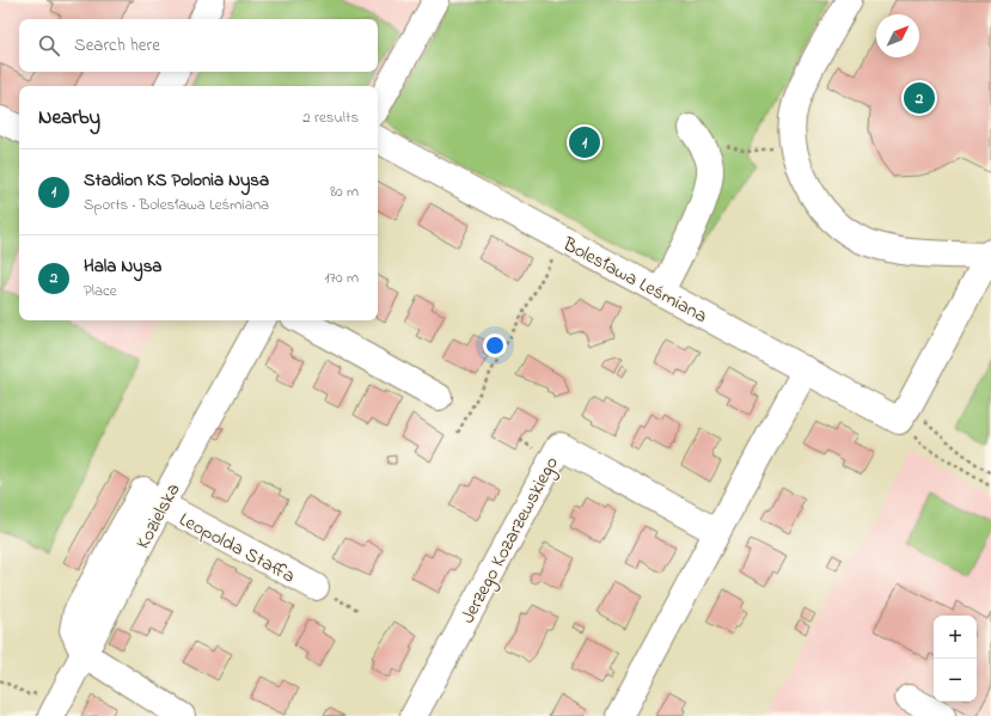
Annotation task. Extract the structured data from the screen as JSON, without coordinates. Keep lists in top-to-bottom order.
{
  "streets": {
    "street": [
      "Bolesława Leśmiana",
      "Kozielska",
      "Jerzego Kozarzewskiego",
      "Leopolda Staffa"
    ]
  },
  "crossings": [
    ["Kozielska", "Leopolda Staffa"]
  ],
  "north": "top right",
  "page": {
    "search": "Search here",
    "pins": ["2", "1"],
    "heading": ["Nearby", "2 results"],
    "list": [
      {
        "mark": "1",
        "name": "Stadion KS Polonia Nysa",
        "note": "Sports · Bolesława Leśmiana",
        "value": "80 m"
      },
      {
        "mark": "2",
        "name": "Hala Nysa",
        "note": "Place",
        "value": "170 m"
      }
    ],
    "map_buttons": ["+", "−"]
  }
}
